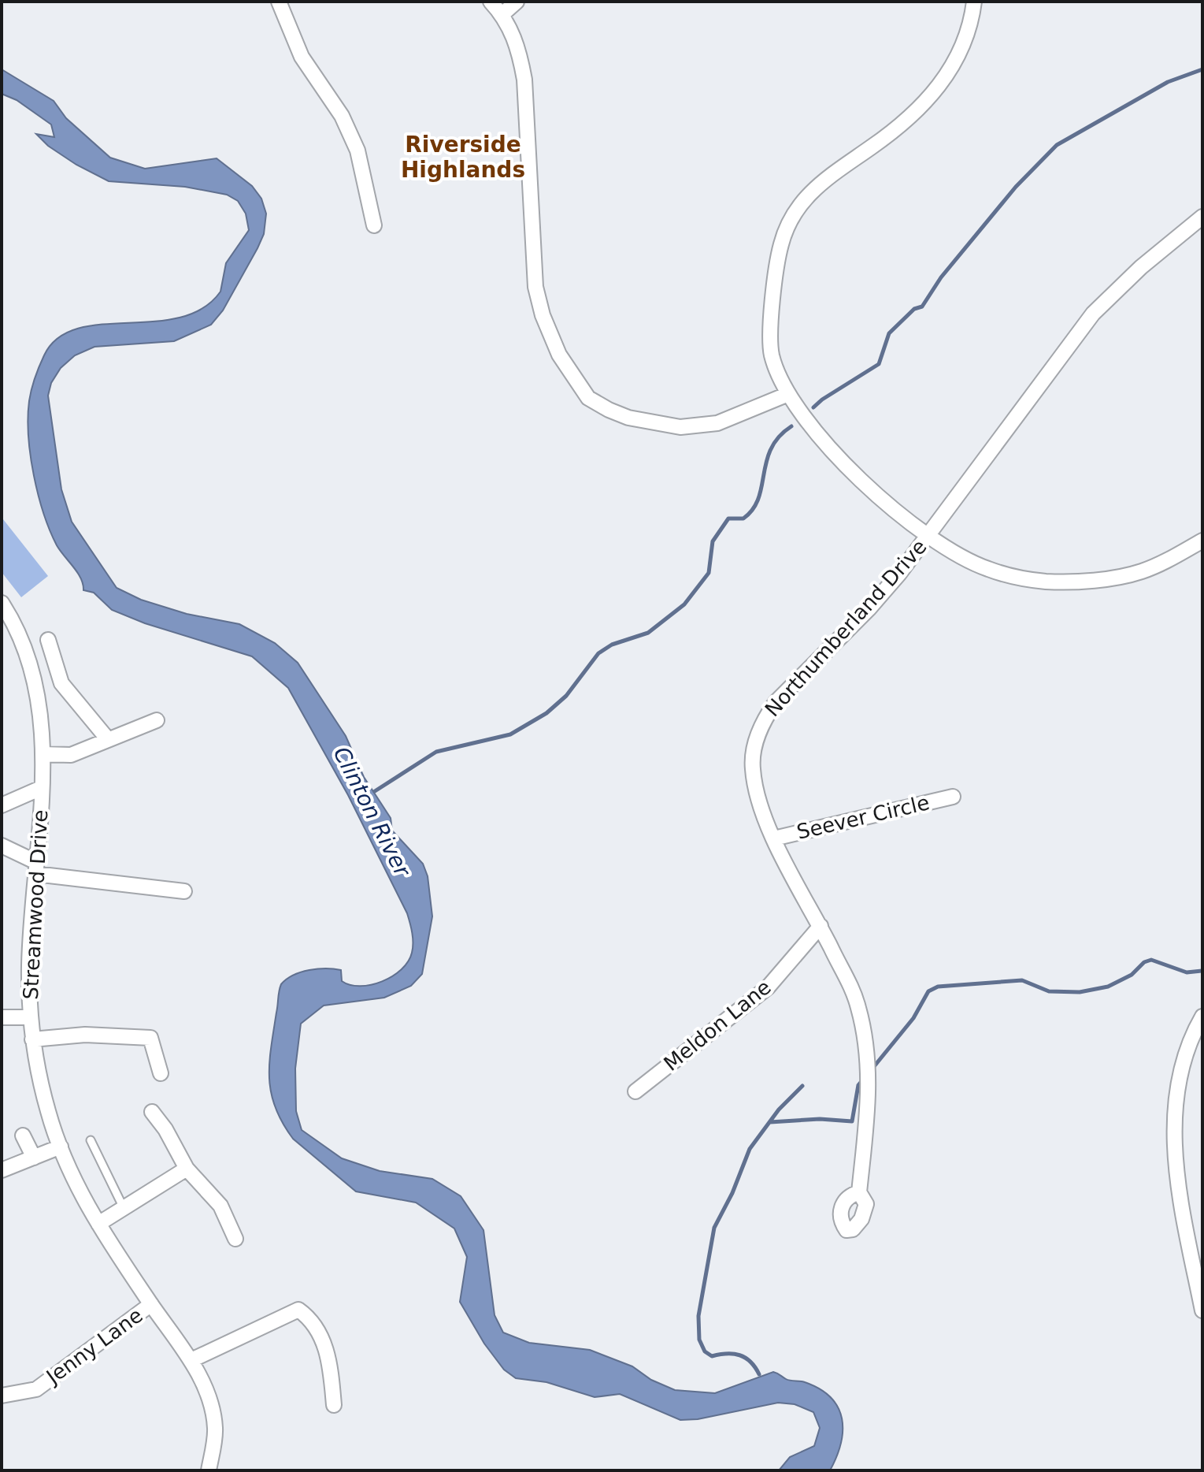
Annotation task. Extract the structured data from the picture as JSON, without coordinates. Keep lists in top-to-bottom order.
{
  "streets": {
    "street": [
      "Northumberland Drive",
      "Seever Circle",
      "Streamwood Drive",
      "Meldon Lane",
      "Jenny Lane"
    ]
  },
  "crossings": [
    ["Northumberland Drive", "Seever Circle"],
    ["Northumberland Drive", "Meldon Lane"],
    ["Streamwood Drive", "Jenny Lane"]
  ],
  "districts": ["Riverside Highlands"],
  "water": ["Clinton River"]
}
